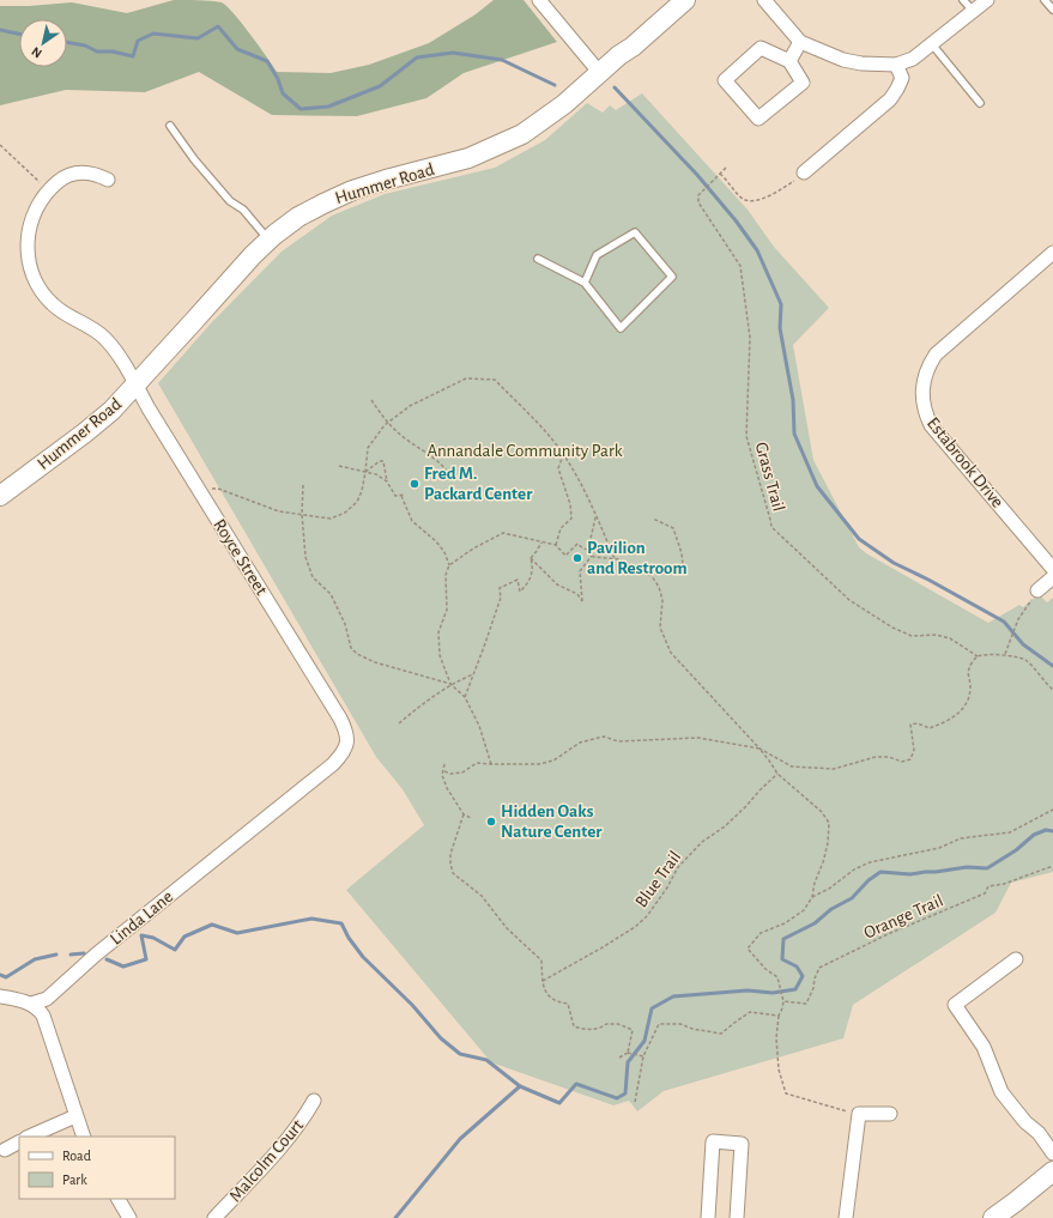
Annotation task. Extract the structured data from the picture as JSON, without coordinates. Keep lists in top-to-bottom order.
{
  "streets": {
    "main road": ["Hummer Road"],
    "street": [
      "Estabrook Drive",
      "Royce Street",
      "Linda Lane",
      "Malcolm Court"
    ],
    "path": ["Grass Trail", "Blue Trail", "Orange Trail"]
  },
  "crossings": [
    ["Hummer Road", "Royce Street"],
    ["Royce Street", "Linda Lane"]
  ],
  "parks": ["Annandale Community Park"],
  "places": ["Fred M. Packard Center", "Pavilion and Restroom", "Hidden Oaks Nature Center"],
  "legend": ["Road", "Park"],
  "north": "bottom left"
}
